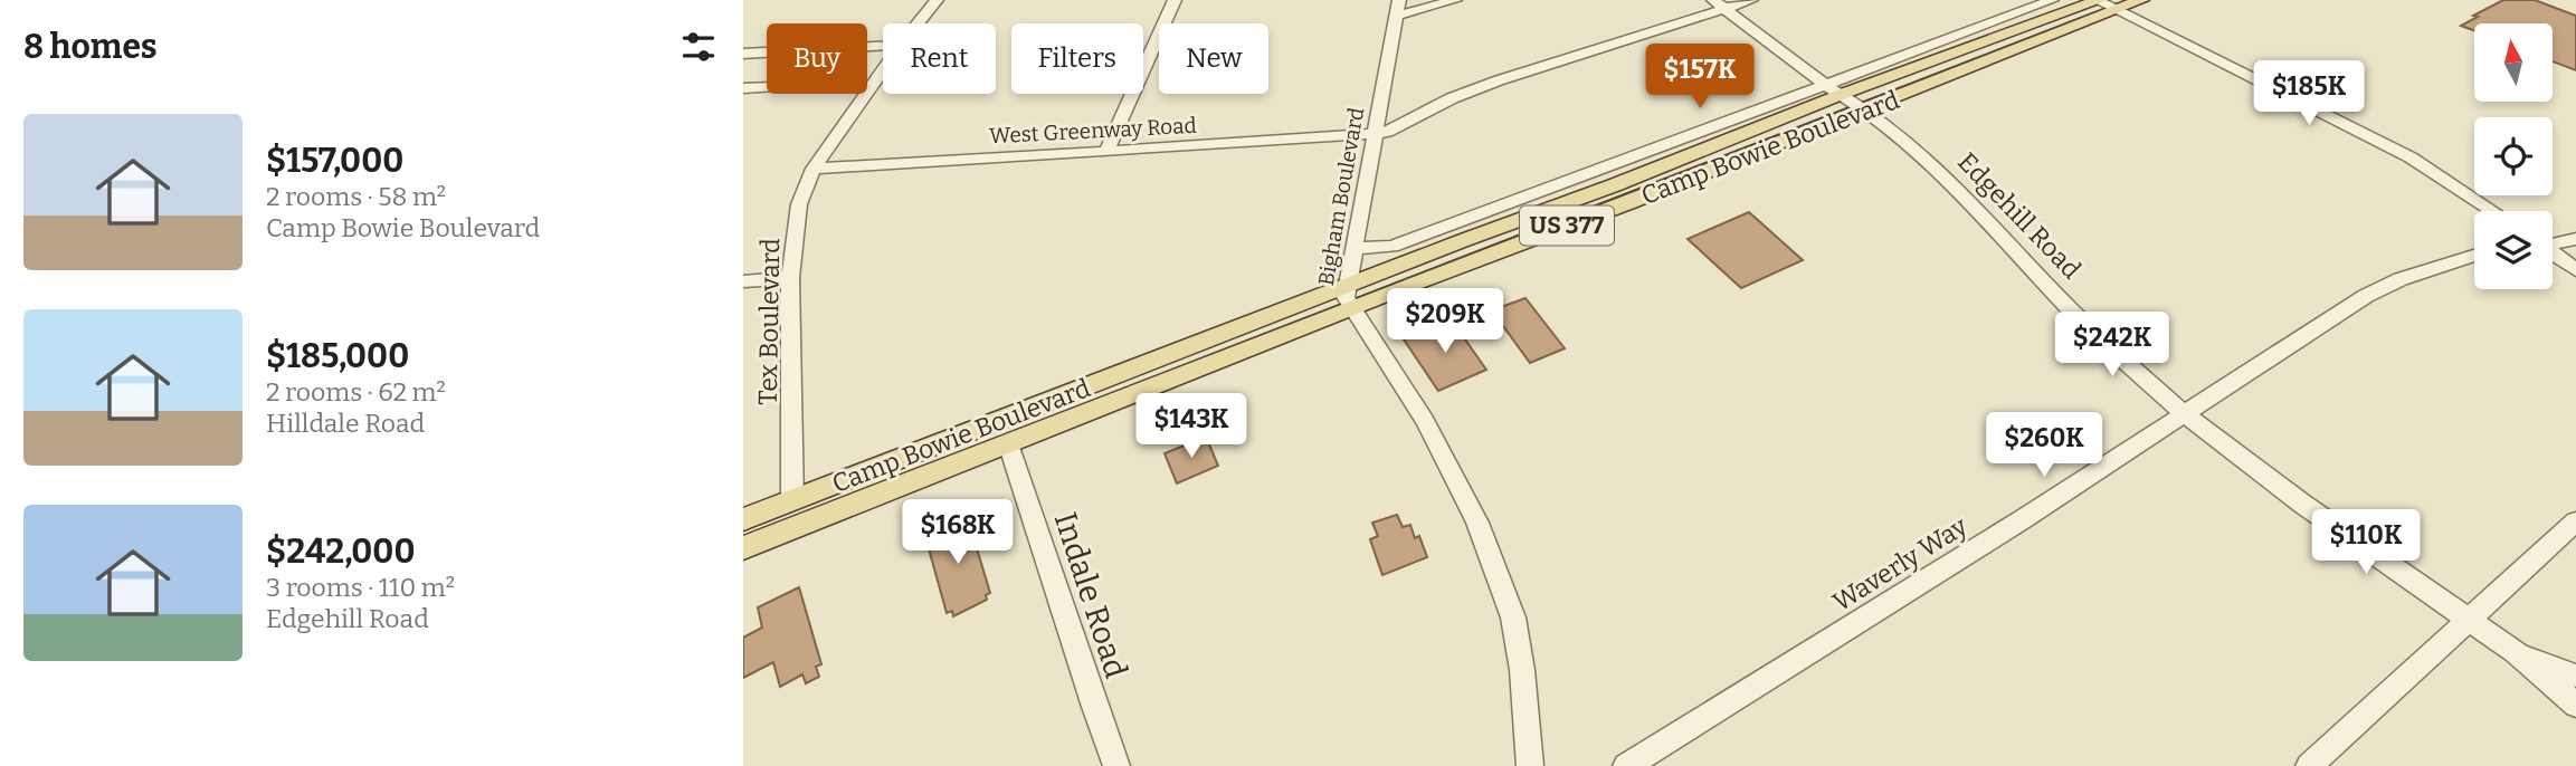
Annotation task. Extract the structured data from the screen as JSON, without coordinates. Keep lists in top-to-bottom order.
{
  "streets": {
    "main road": ["Camp Bowie Boulevard", "US 377"],
    "street": [
      "West Greenway Road",
      "Bigham Boulevard",
      "Edgehill Road",
      "Tex Boulevard",
      "Waverly Way",
      "Indale Road"
    ]
  },
  "crossings": [
    ["West Greenway Road", "Bigham Boulevard"],
    ["West Greenway Road", "Edgehill Road"],
    ["West Greenway Road", "Tex Boulevard"],
    ["Camp Bowie Boulevard", "Bigham Boulevard"],
    ["Camp Bowie Boulevard", "Edgehill Road"],
    ["Camp Bowie Boulevard", "Tex Boulevard"],
    ["Camp Bowie Boulevard", "Indale Road"],
    ["Edgehill Road", "Waverly Way"]
  ],
  "north": "top",
  "page": {
    "heading": "8 homes",
    "chip": [
      "Buy",
      "Rent",
      "Filters",
      "New"
    ],
    "price": [
      "$157K",
      "$185K",
      "$209K",
      "$242K",
      "$143K",
      "$260K",
      "$168K",
      "$110K"
    ],
    "list": [
      {
        "name": "$157,000",
        "note": "2 rooms · 58 m² · Camp Bowie Boulevard"
      },
      {
        "name": "$185,000",
        "note": "2 rooms · 62 m² · Hilldale Road"
      },
      {
        "name": "$242,000",
        "note": "3 rooms · 110 m² · Edgehill Road"
      }
    ]
  }
}
